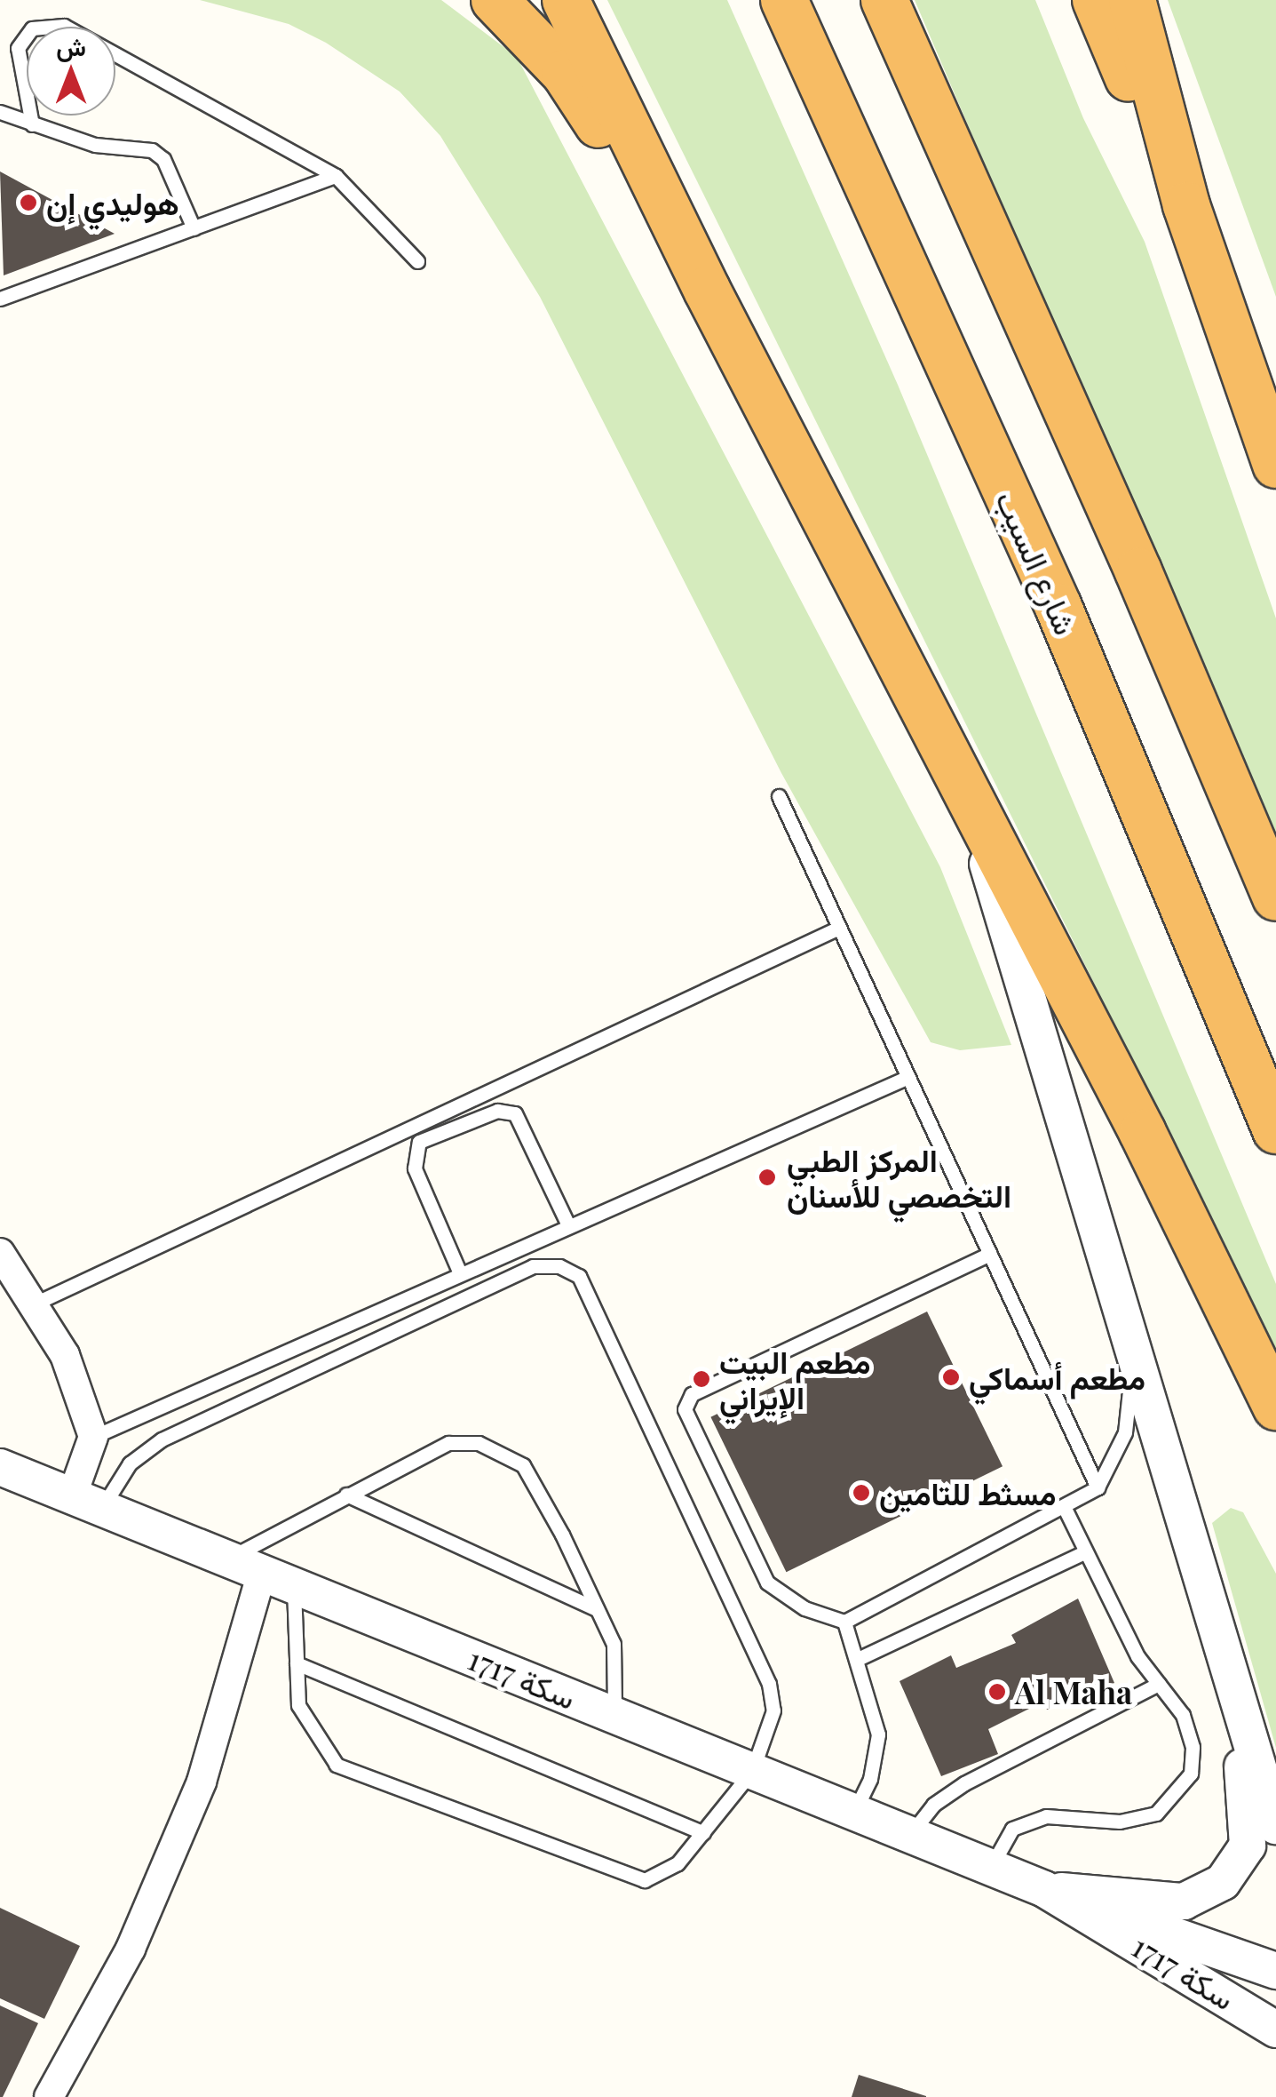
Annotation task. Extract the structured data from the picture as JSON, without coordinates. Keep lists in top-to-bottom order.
{
  "streets": {
    "highway": ["شارع السيب"],
    "street": ["سكة 1717"]
  },
  "places": [
    "هوليدي إن",
    "المركز الطبي التخصصي للأسنان",
    "مطعم أسماكي",
    "مطعم البيت الإيراني",
    "مسثط للتامين",
    "Al Maha"
  ],
  "north": "top"
}
